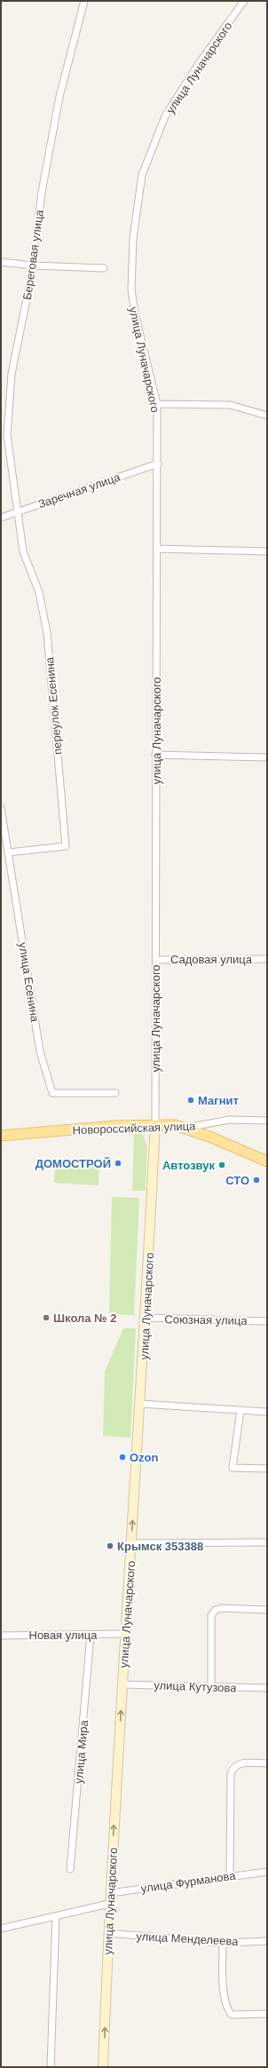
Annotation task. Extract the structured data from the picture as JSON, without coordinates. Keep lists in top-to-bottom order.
{
  "streets": {
    "main road": ["улица Луначарского", "Новороссийская улица"],
    "street": [
      "Береговая улица",
      "Заречная улица",
      "переулок Есенина",
      "Садовая улица",
      "улица Есенина",
      "Союзная улица",
      "Новая улица",
      "улица Кутузова",
      "улица Мира",
      "улица Фурманова",
      "улица Менделеева"
    ]
  },
  "crossings": [
    ["улица Луначарского", "Заречная улица"],
    ["улица Луначарского", "Садовая улица"],
    ["улица Луначарского", "Новороссийская улица"],
    ["улица Луначарского", "Союзная улица"],
    ["улица Луначарского", "Новая улица"],
    ["улица Луначарского", "улица Кутузова"],
    ["улица Луначарского", "улица Фурманова"],
    ["улица Луначарского", "улица Менделеева"],
    ["Береговая улица", "Заречная улица"],
    ["Береговая улица", "переулок Есенина"],
    ["Заречная улица", "переулок Есенина"],
    ["переулок Есенина", "улица Есенина"],
    ["Новая улица", "улица Мира"]
  ],
  "places": [
    "Магнит",
    "ДОМОСТРОЙ",
    "Автозвук",
    "СТО",
    "Школа № 2",
    "Ozon",
    "Крымск 353388"
  ]
}
